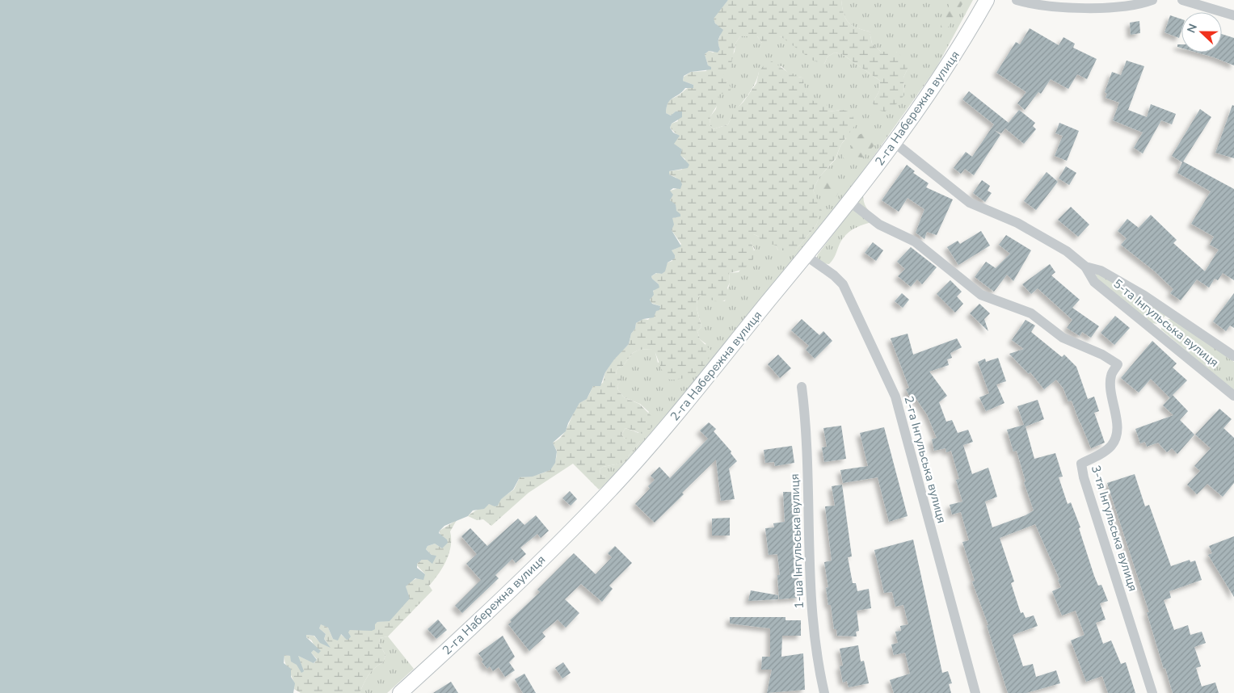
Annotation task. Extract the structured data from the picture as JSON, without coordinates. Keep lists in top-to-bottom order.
{
  "streets": {
    "main road": ["2-га Набережна вулиця"],
    "street": [
      "5-та Інгульська вулиця",
      "2-га Інгульська вулиця",
      "3-тя Інгульська вулиця",
      "1-ша Інгульська вулиця"
    ]
  },
  "crossings": [
    ["2-га Набережна вулиця", "2-га Інгульська вулиця"],
    ["2-га Набережна вулиця", "3-тя Інгульська вулиця"]
  ],
  "north": "left"
}
